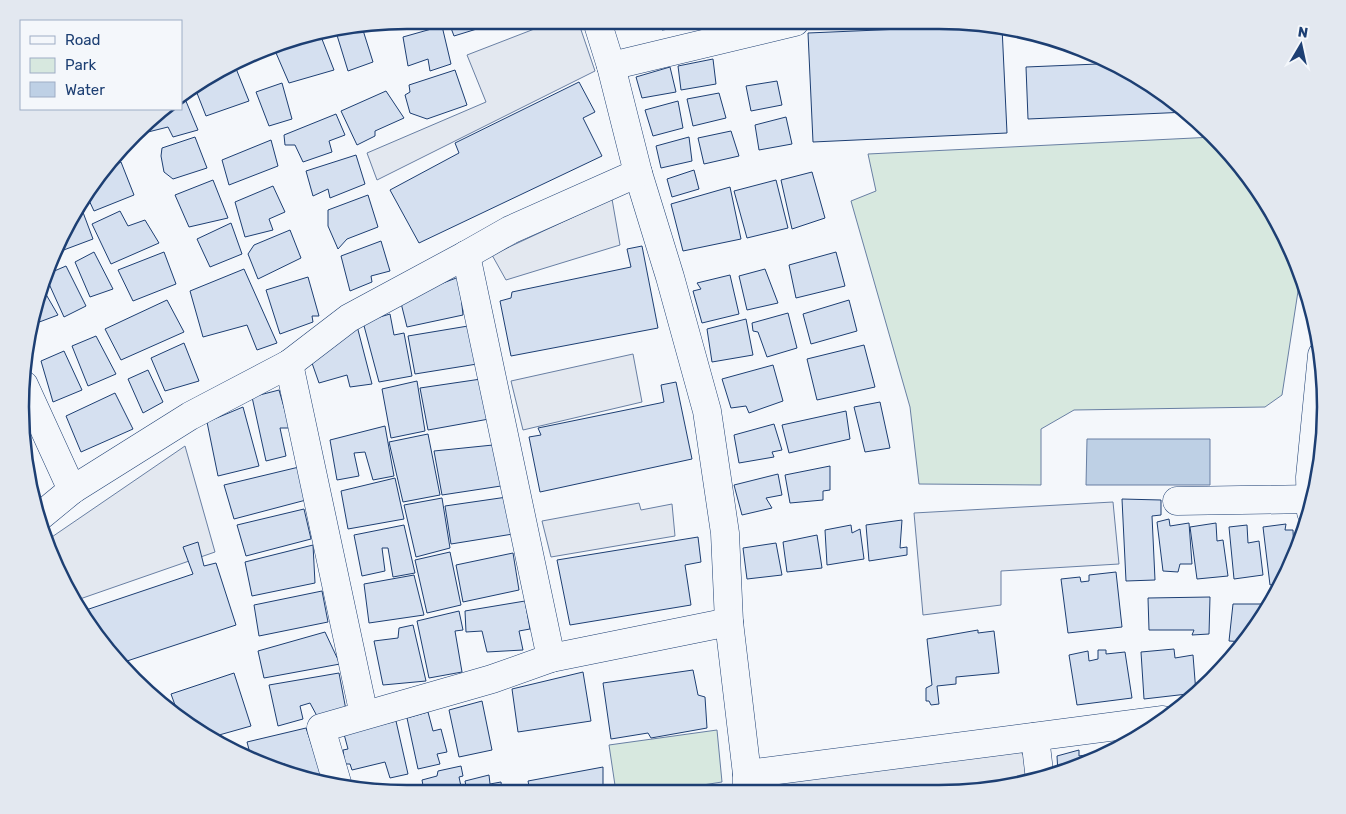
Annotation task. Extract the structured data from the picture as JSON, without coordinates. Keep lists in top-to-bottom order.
{
  "legend": ["Road", "Park", "Water"],
  "north": "top"
}
